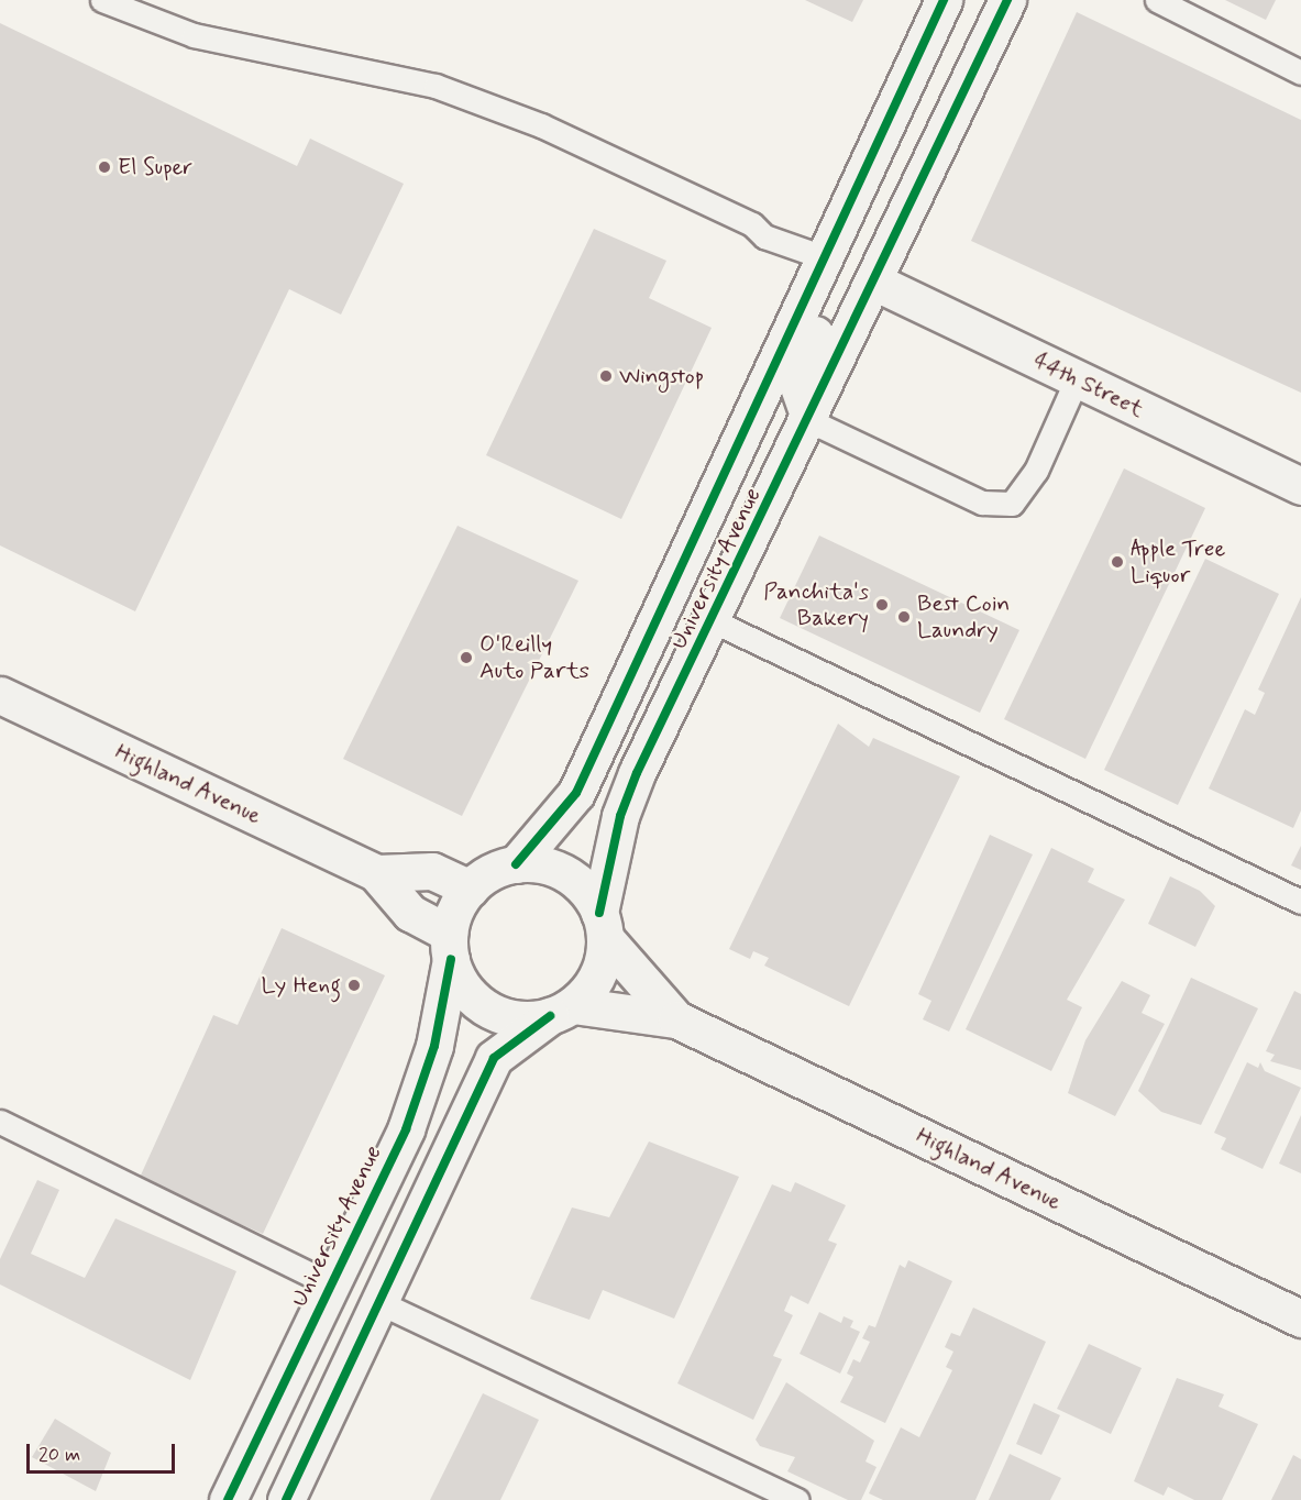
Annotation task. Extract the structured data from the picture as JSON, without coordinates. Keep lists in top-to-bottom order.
{
  "streets": {
    "main road": ["44th Street", "University Avenue", "Highland Avenue"]
  },
  "crossings": [
    ["44th Street", "University Avenue"],
    ["University Avenue", "Highland Avenue"]
  ],
  "places": [
    "El Super",
    "Wingstop",
    "Apple Tree Liquor",
    "Panchita's Bakery",
    "Best Coin Laundry",
    "O'Reilly Auto Parts",
    "Ly Heng"
  ],
  "scale_bar": "20 m"
}
